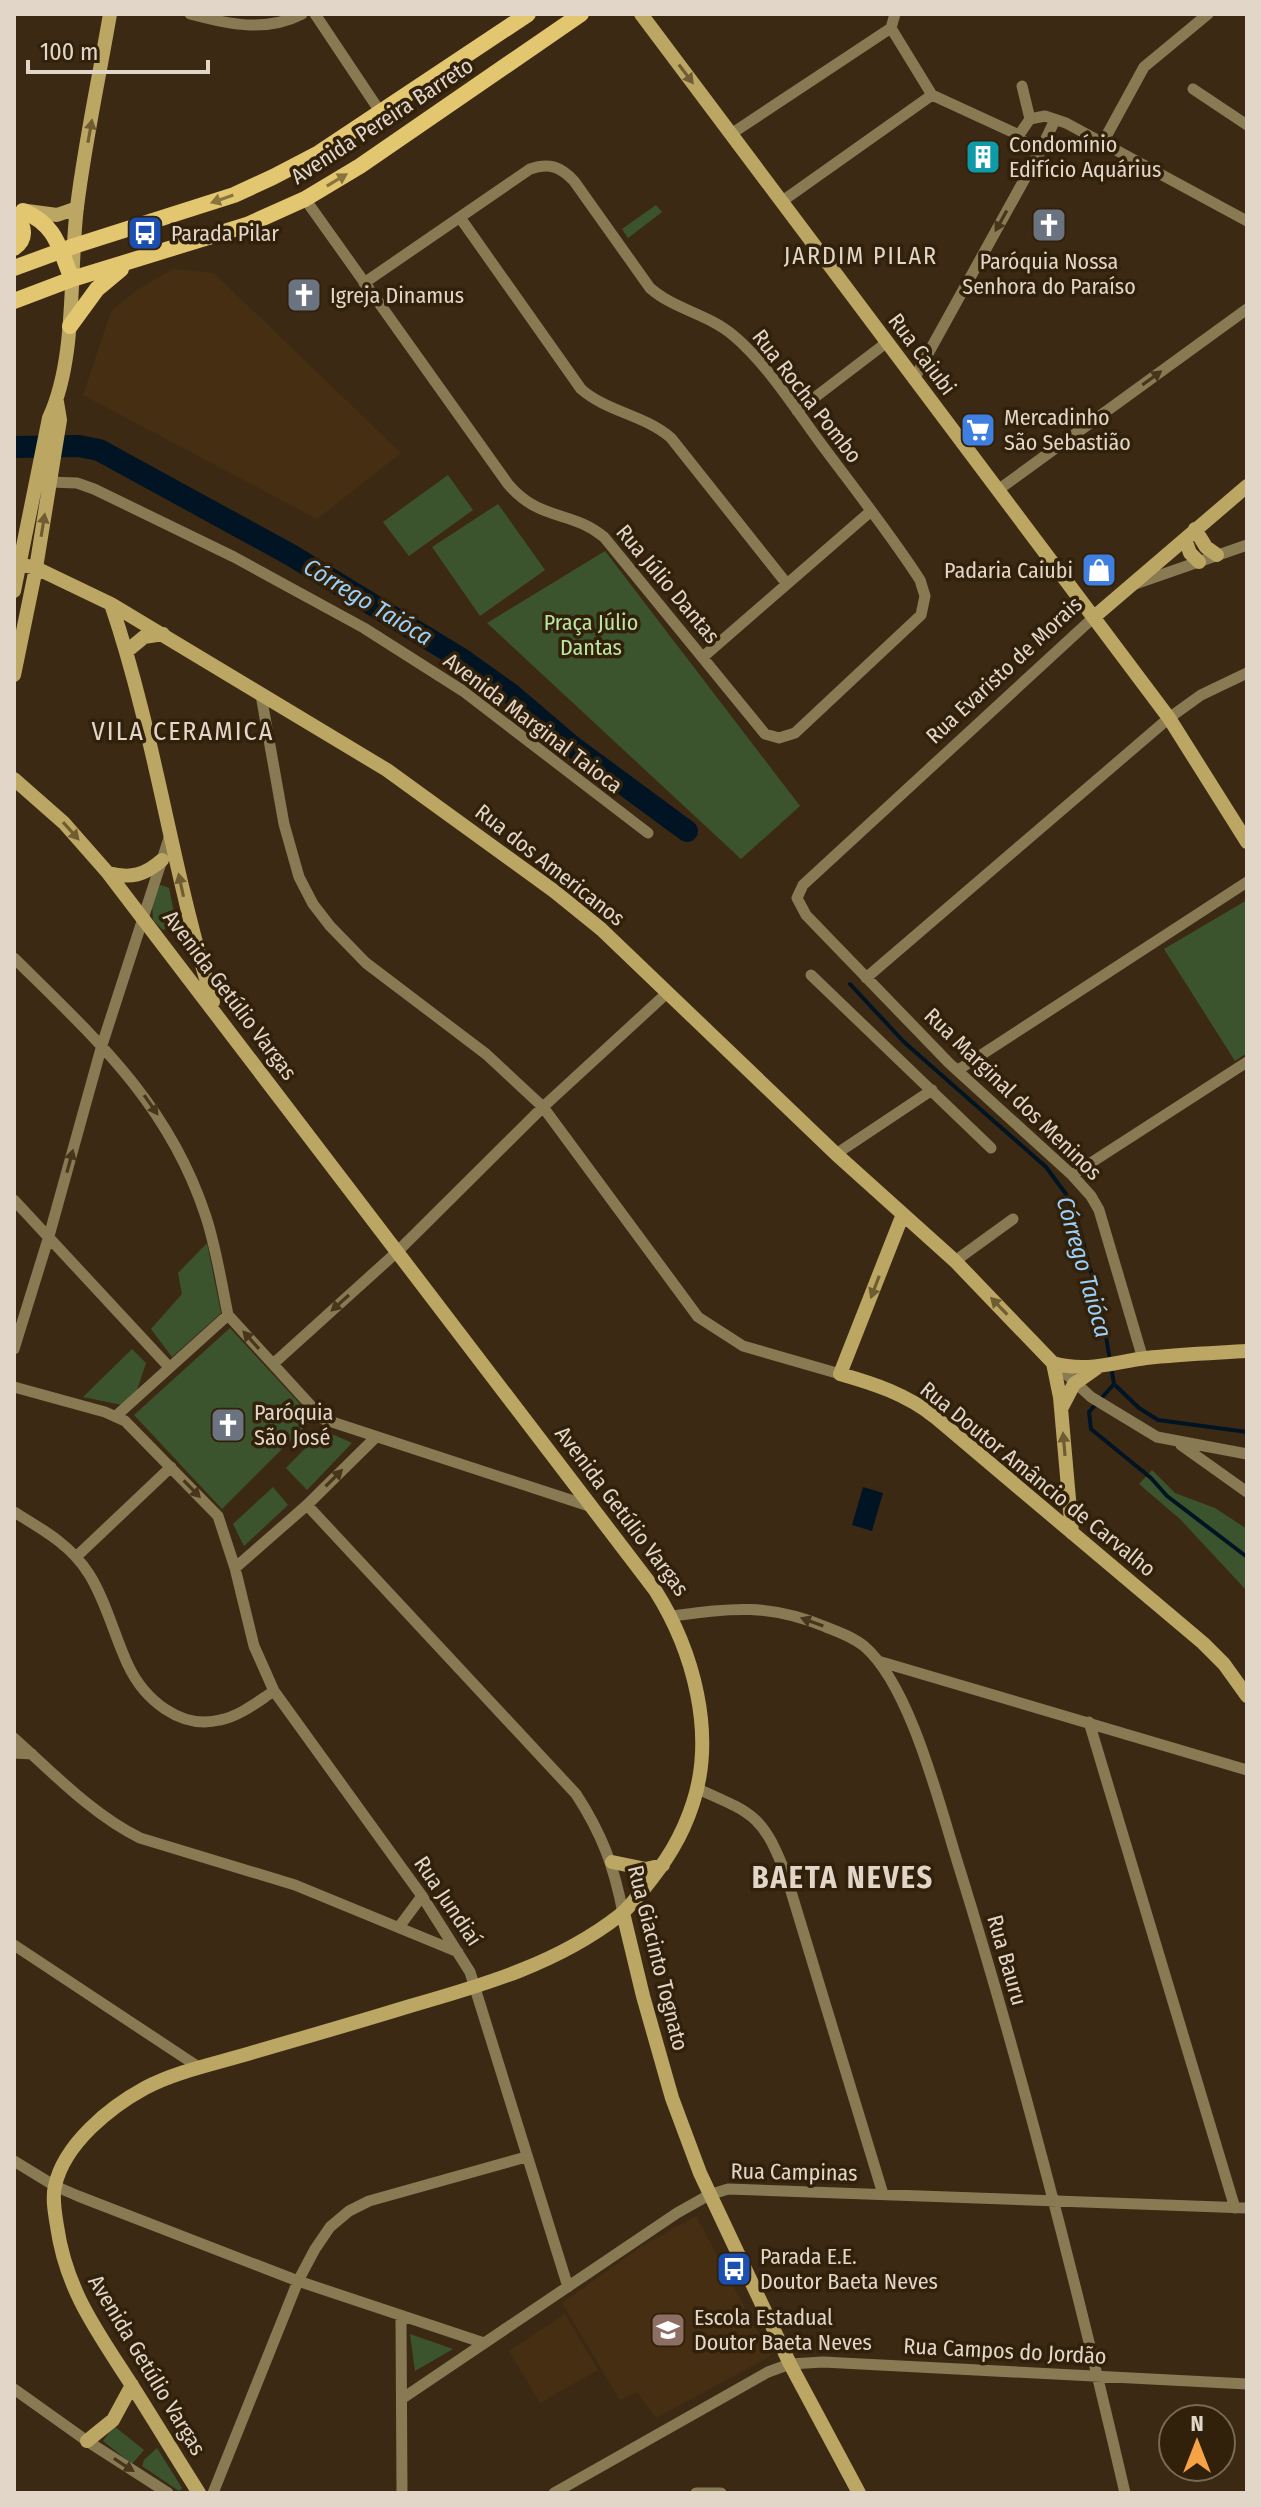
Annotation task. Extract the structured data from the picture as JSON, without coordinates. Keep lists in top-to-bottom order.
{
  "streets": {
    "main road": ["Avenida Pereira Barreto"],
    "street": [
      "Rua Caiubi",
      "Rua Rocha Pombo",
      "Rua Júlio Dantas",
      "Rua Evaristo de Morais",
      "Avenida Marginal Taioca",
      "Rua dos Americanos",
      "Avenida Getúlio Vargas",
      "Rua Marginal dos Meninos",
      "Rua Doutor Amâncio de Carvalho",
      "Rua Jundiaí",
      "Rua Giacinto Tognato",
      "Rua Bauru",
      "Rua Campinas",
      "Rua Campos do Jordão"
    ]
  },
  "crossings": [
    ["Avenida Pereira Barreto", "Rua Júlio Dantas"],
    ["Rua Caiubi", "Rua Evaristo de Morais"],
    ["Rua Rocha Pombo", "Rua Júlio Dantas"],
    ["Rua Evaristo de Morais", "Rua Marginal dos Meninos"],
    ["Rua dos Americanos", "Rua Doutor Amâncio de Carvalho"],
    ["Avenida Getúlio Vargas", "Rua Jundiaí"],
    ["Avenida Getúlio Vargas", "Rua Giacinto Tognato"],
    ["Avenida Getúlio Vargas", "Rua Bauru"],
    ["Rua Jundiaí", "Rua Campinas"],
    ["Rua Giacinto Tognato", "Rua Campinas"],
    ["Rua Giacinto Tognato", "Rua Campos do Jordão"],
    ["Rua Bauru", "Rua Campinas"],
    ["Rua Bauru", "Rua Campos do Jordão"]
  ],
  "districts": ["JARDIM PILAR", "VILA CERAMICA", "BAETA NEVES"],
  "water": ["Córrego Taióca"],
  "parks": ["Praça Júlio Dantas"],
  "places": {
    "building": ["Condomínio Edifício Aquárius"],
    "church": ["Paróquia Nossa Senhora do Paraíso", "Igreja Dinamus", "Paróquia São José"],
    "bus stop": ["Parada Pilar", "Parada E.E. Doutor Baeta Neves"],
    "supermarket": ["Mercadinho São Sebastião"],
    "shop": ["Padaria Caiubi"],
    "school or university": ["Escola Estadual Doutor Baeta Neves"]
  },
  "scale_bar": "100 m",
  "north": "top"
}
